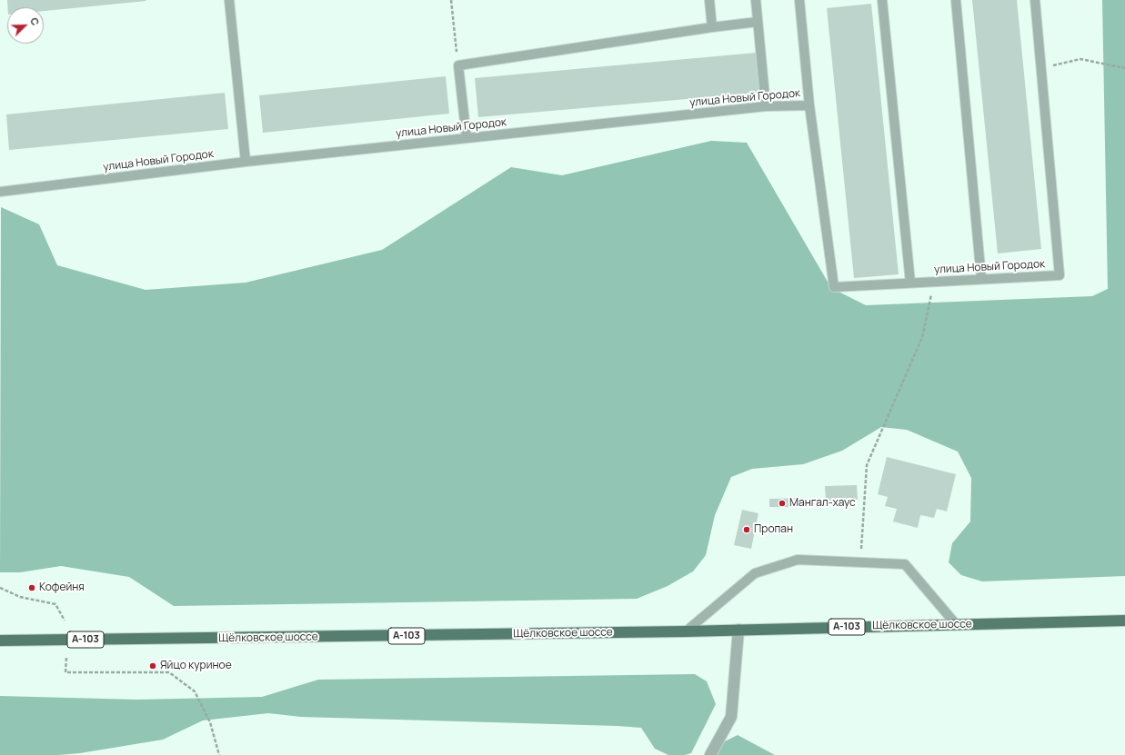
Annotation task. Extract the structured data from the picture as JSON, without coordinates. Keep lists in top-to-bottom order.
{
  "streets": {
    "main road": ["Щёлковское шоссе", "А-103"],
    "lane": ["улица Новый Городок"]
  },
  "places": [
    "Мангал-хаус",
    "Пропан",
    "Кофейня",
    "Яйцо куриное"
  ],
  "north": "top right"
}
